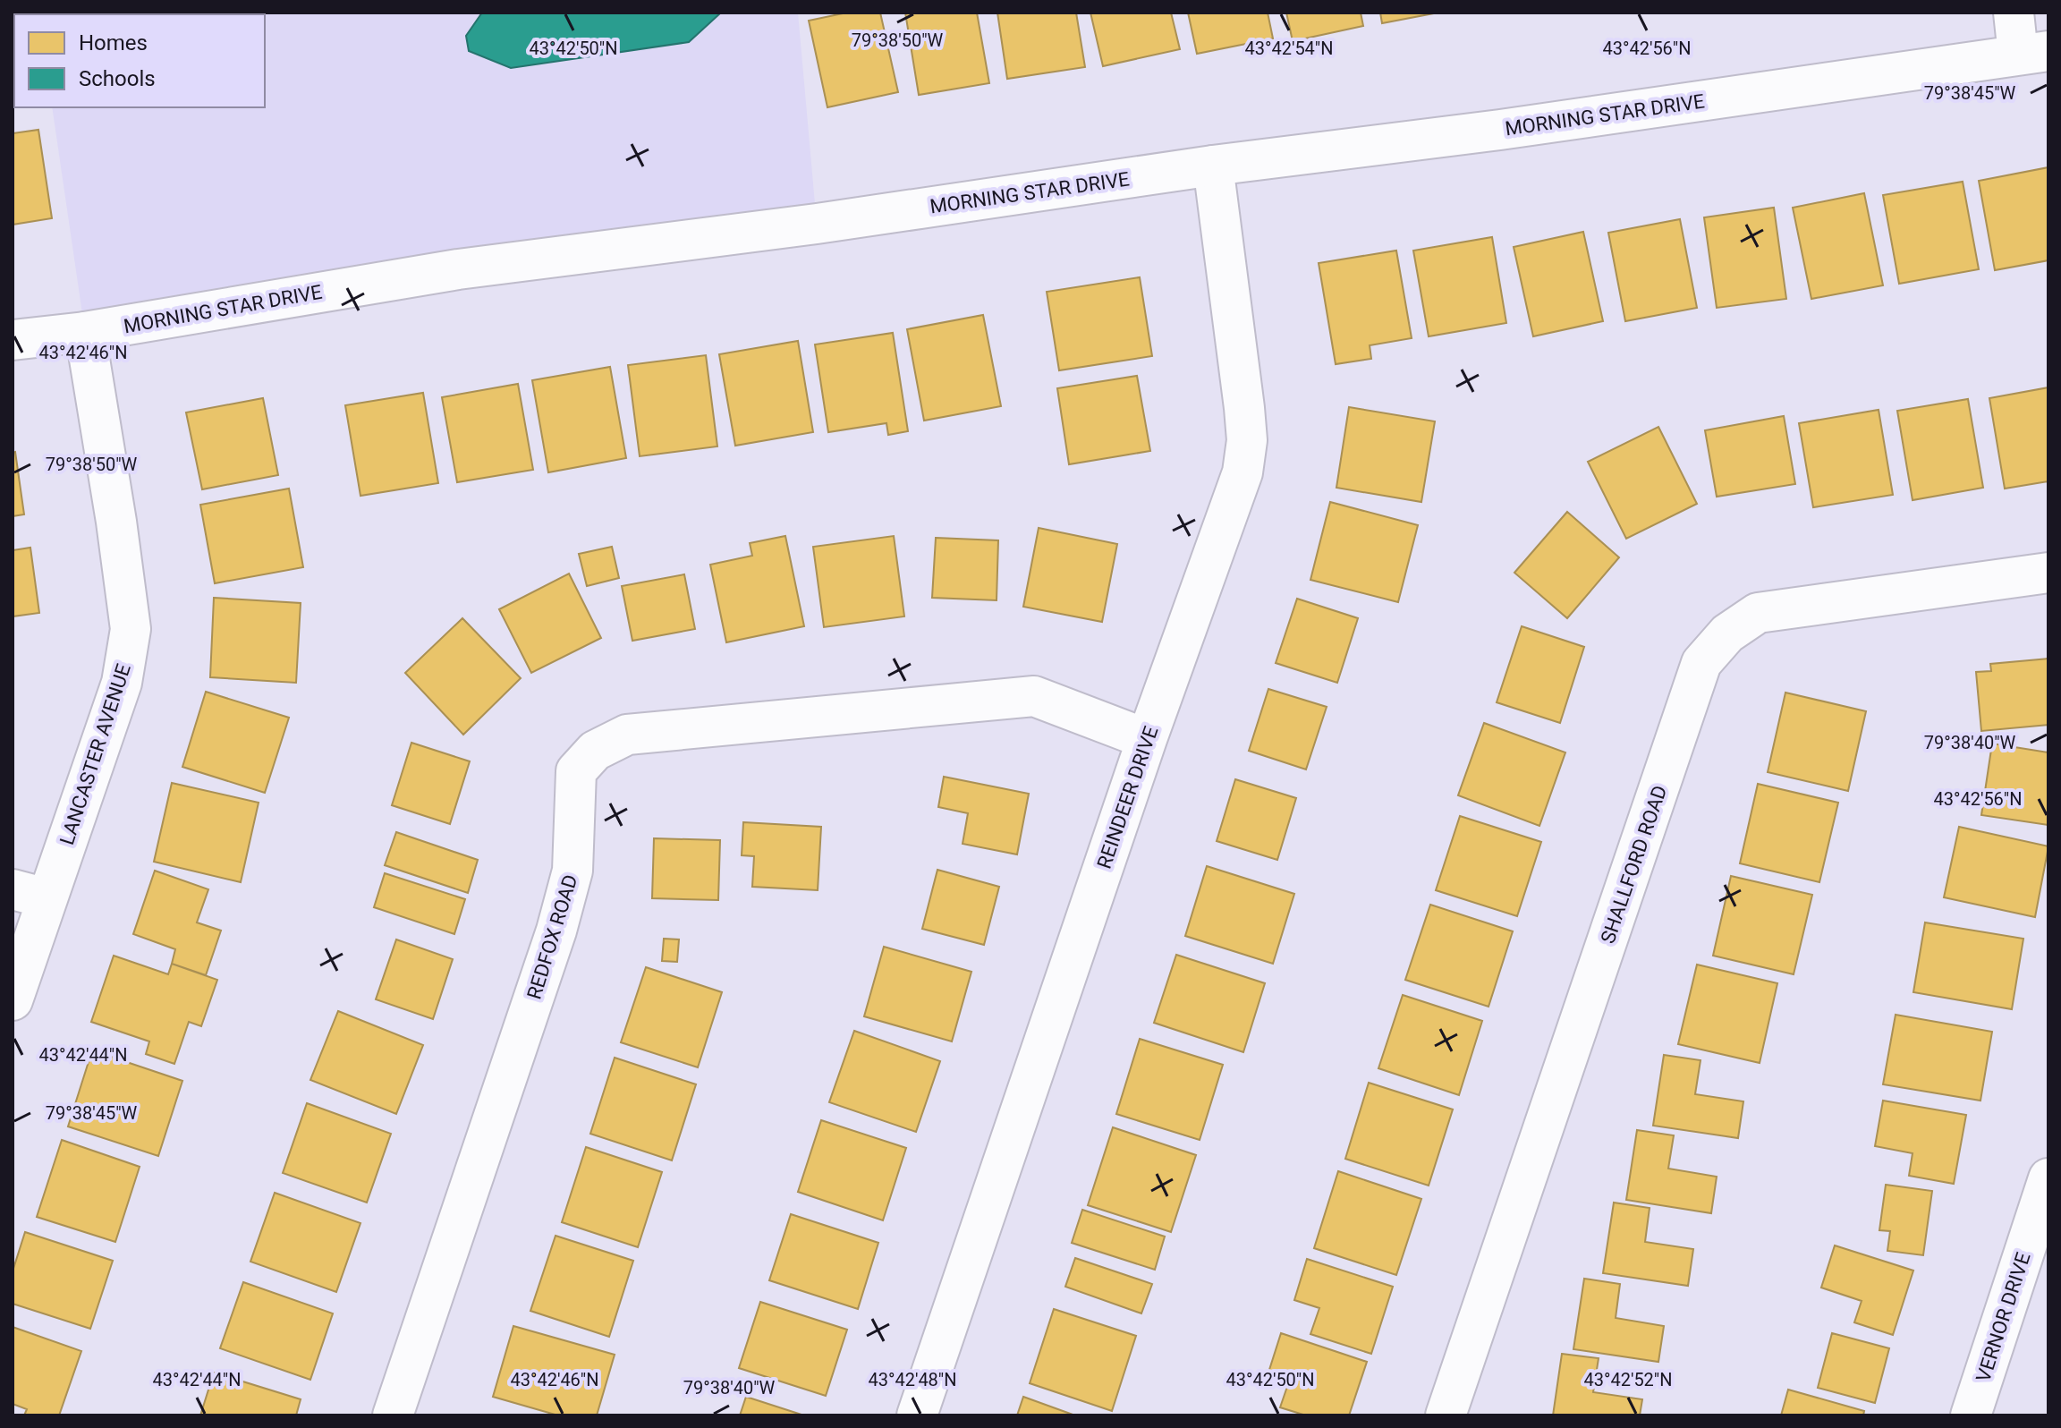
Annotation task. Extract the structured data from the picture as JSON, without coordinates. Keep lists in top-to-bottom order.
{
  "streets": {
    "street": [
      "MORNING STAR DRIVE",
      "LANCASTER AVENUE",
      "REINDEER DRIVE",
      "SHALLFORD ROAD",
      "REDFOX ROAD",
      "VERNOR DRIVE"
    ]
  },
  "crossings": [
    ["MORNING STAR DRIVE", "LANCASTER AVENUE"],
    ["MORNING STAR DRIVE", "REINDEER DRIVE"],
    ["REINDEER DRIVE", "REDFOX ROAD"]
  ],
  "legend": ["Homes", "Schools"],
  "coordinates": [
    "79°38'50\"W",
    "43°42'50\"N",
    "43°42'54\"N",
    "43°42'56\"N",
    "79°38'45\"W",
    "43°42'46\"N",
    "79°38'40\"W",
    "43°42'44\"N",
    "43°42'48\"N",
    "43°42'52\"N"
  ]
}
